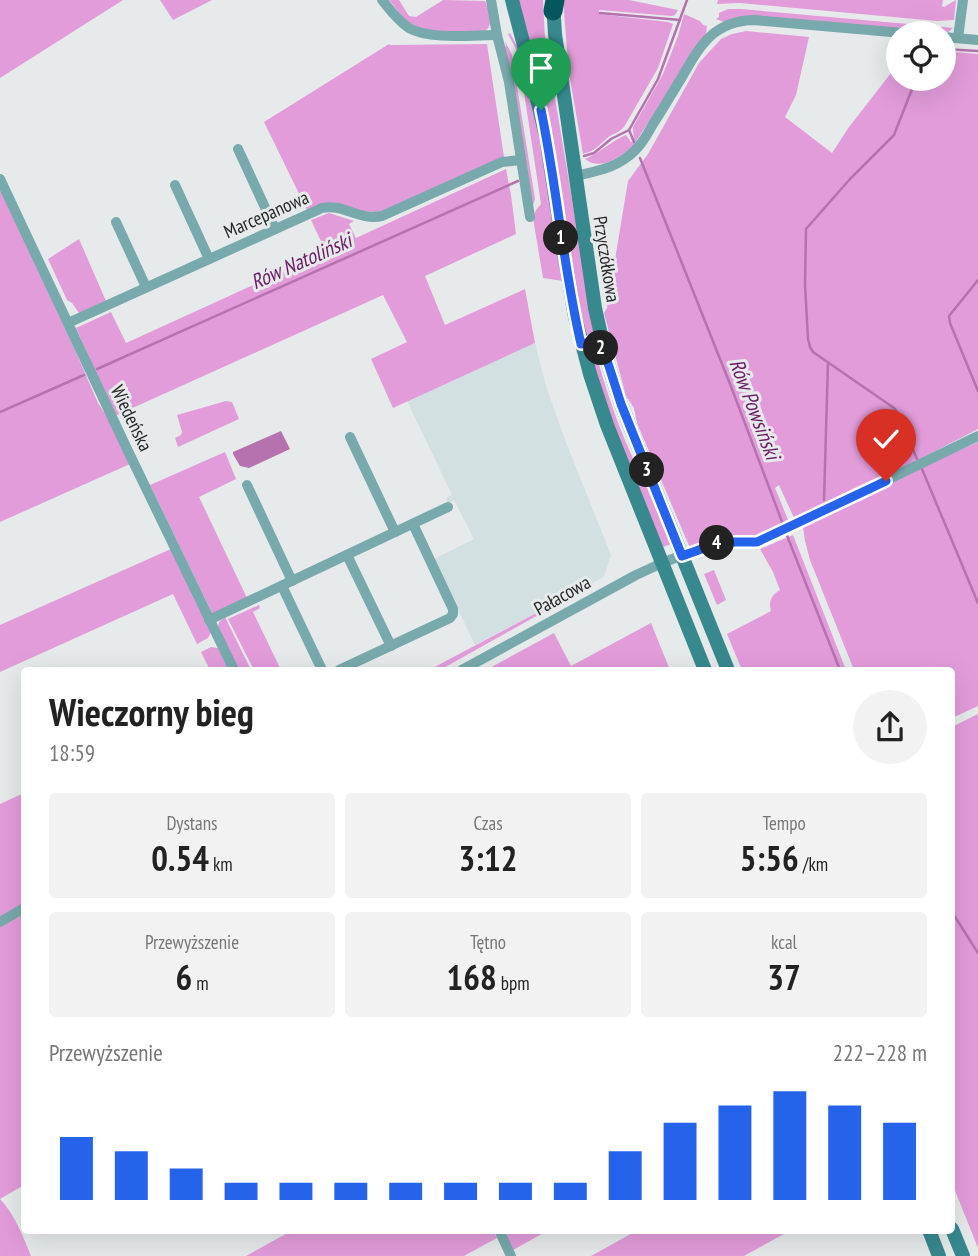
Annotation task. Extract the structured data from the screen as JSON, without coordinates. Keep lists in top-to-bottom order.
{
  "streets": {
    "main road": ["Przyczółkowa"],
    "street": ["Marcepanowa", "Wiedeńska", "Pałacowa"]
  },
  "crossings": [
    ["Marcepanowa", "Wiedeńska"],
    ["Przyczółkowa", "Pałacowa"]
  ],
  "water": ["Rów Natoliński", "Rów Powsiński"],
  "page": {
    "pins": [
      "1",
      "2",
      "3",
      "4"
    ],
    "heading": ["Wieczorny bieg", "18:59"],
    "stats": [
      ["Dystans", "0.54 km"],
      ["Czas", "3:12"],
      ["Tempo", "5:56 /km"],
      ["Przewyższenie", "6 m"],
      ["Tętno", "168 bpm"],
      ["kcal", "37"]
    ],
    "chart": ["Przewyższenie", "222–228 m"]
  }
}
